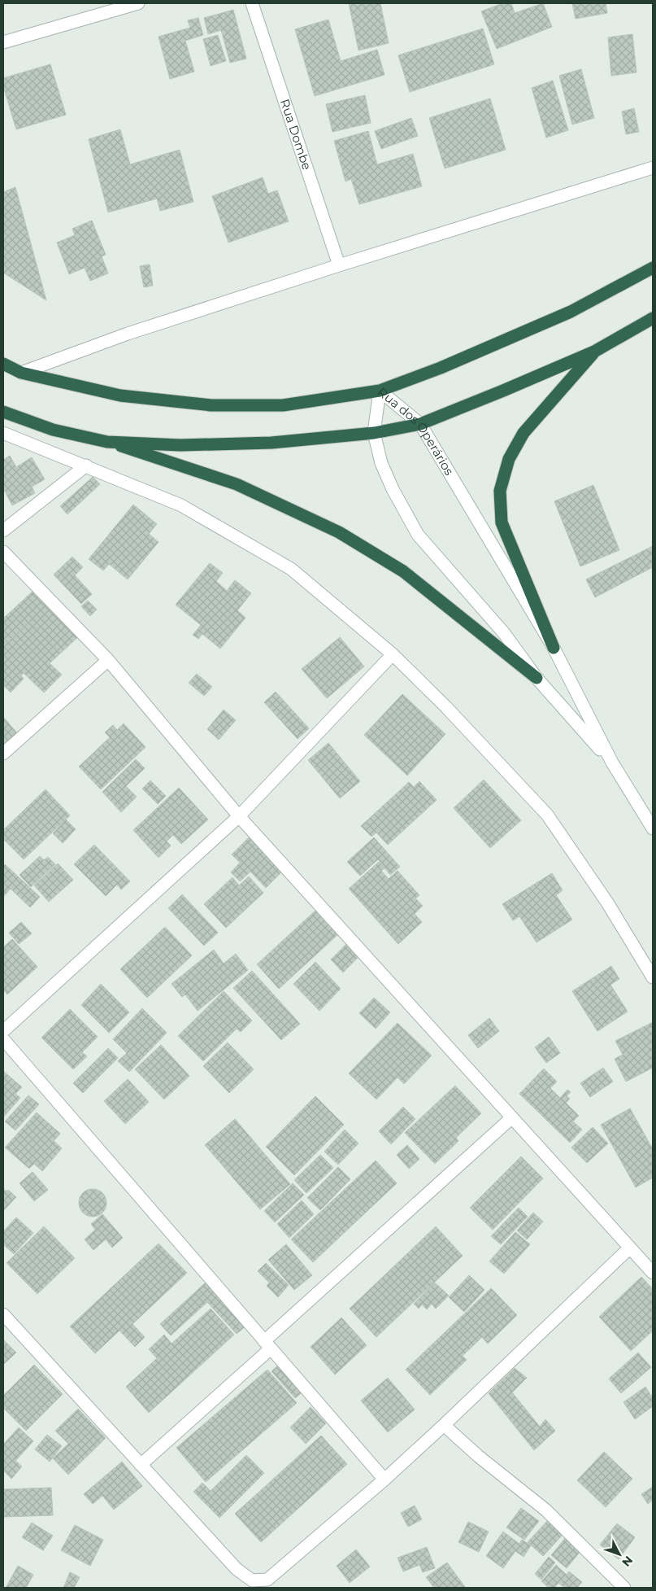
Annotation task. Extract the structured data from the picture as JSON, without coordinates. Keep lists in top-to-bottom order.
{
  "streets": {
    "street": ["Rua Dombe", "Rua dos Operários"]
  },
  "north": "bottom right"
}
